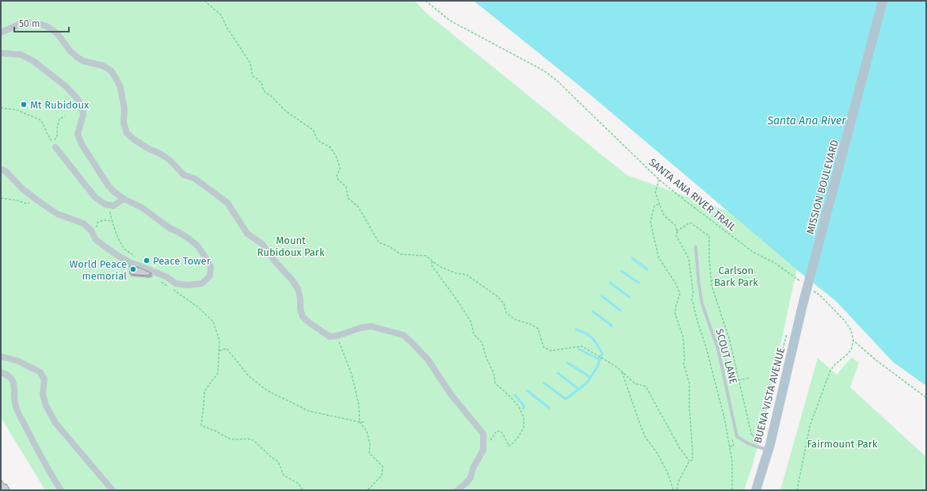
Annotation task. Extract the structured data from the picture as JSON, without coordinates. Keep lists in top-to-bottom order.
{
  "streets": {
    "main road": ["MISSION BOULEVARD", "BUENA VISTA AVENUE"],
    "lane": ["SCOUT LANE"],
    "path": ["SANTA ANA RIVER TRAIL"]
  },
  "crossings": [
    ["MISSION BOULEVARD", "BUENA VISTA AVENUE"]
  ],
  "water": ["Santa Ana River"],
  "parks": ["Mount Rubidoux Park", "Carlson Bark Park", "Fairmount Park"],
  "places": ["Mt Rubidoux", "Peace Tower", "World Peace memorial"],
  "scale_bar": "50 m"
}
